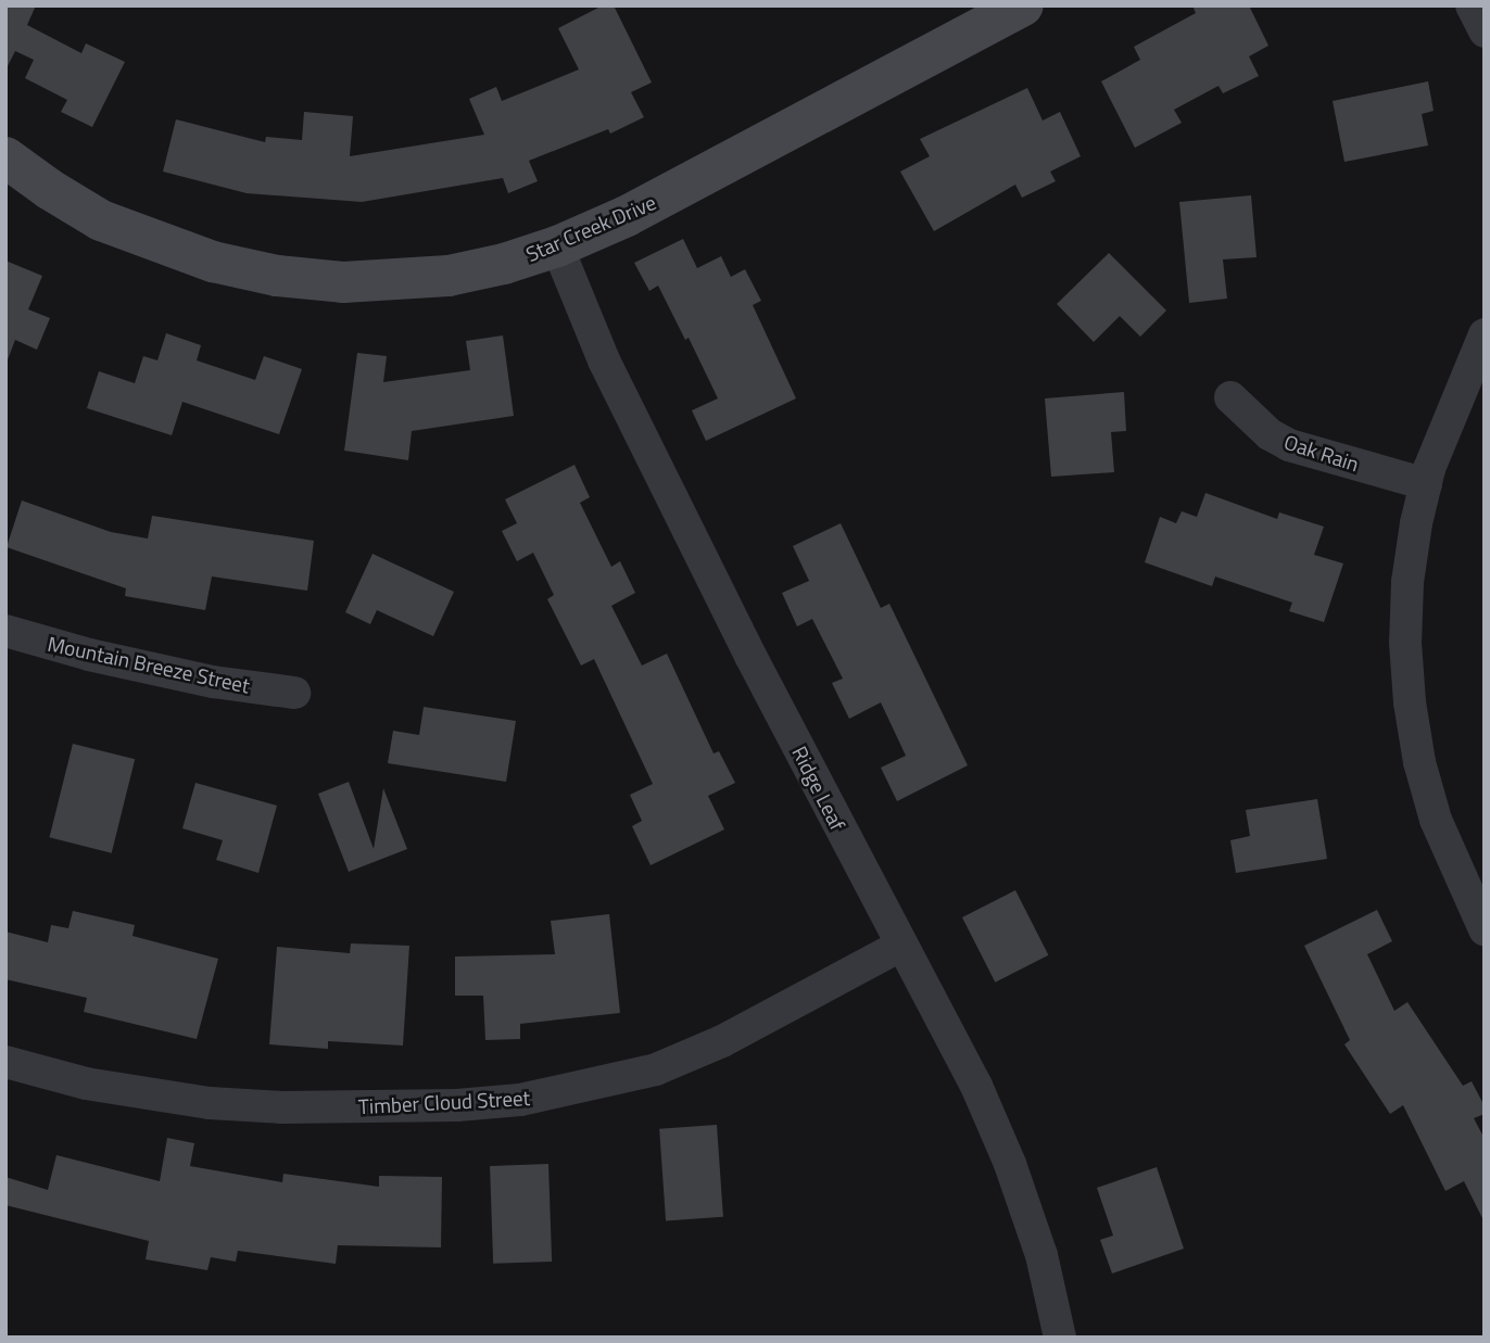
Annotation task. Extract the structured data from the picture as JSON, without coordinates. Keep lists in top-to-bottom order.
{
  "streets": {
    "street": [
      "Star Creek Drive",
      "Oak Rain",
      "Mountain Breeze Street",
      "Ridge Leaf",
      "Timber Cloud Street"
    ]
  },
  "crossings": [
    ["Star Creek Drive", "Ridge Leaf"],
    ["Ridge Leaf", "Timber Cloud Street"]
  ]
}
